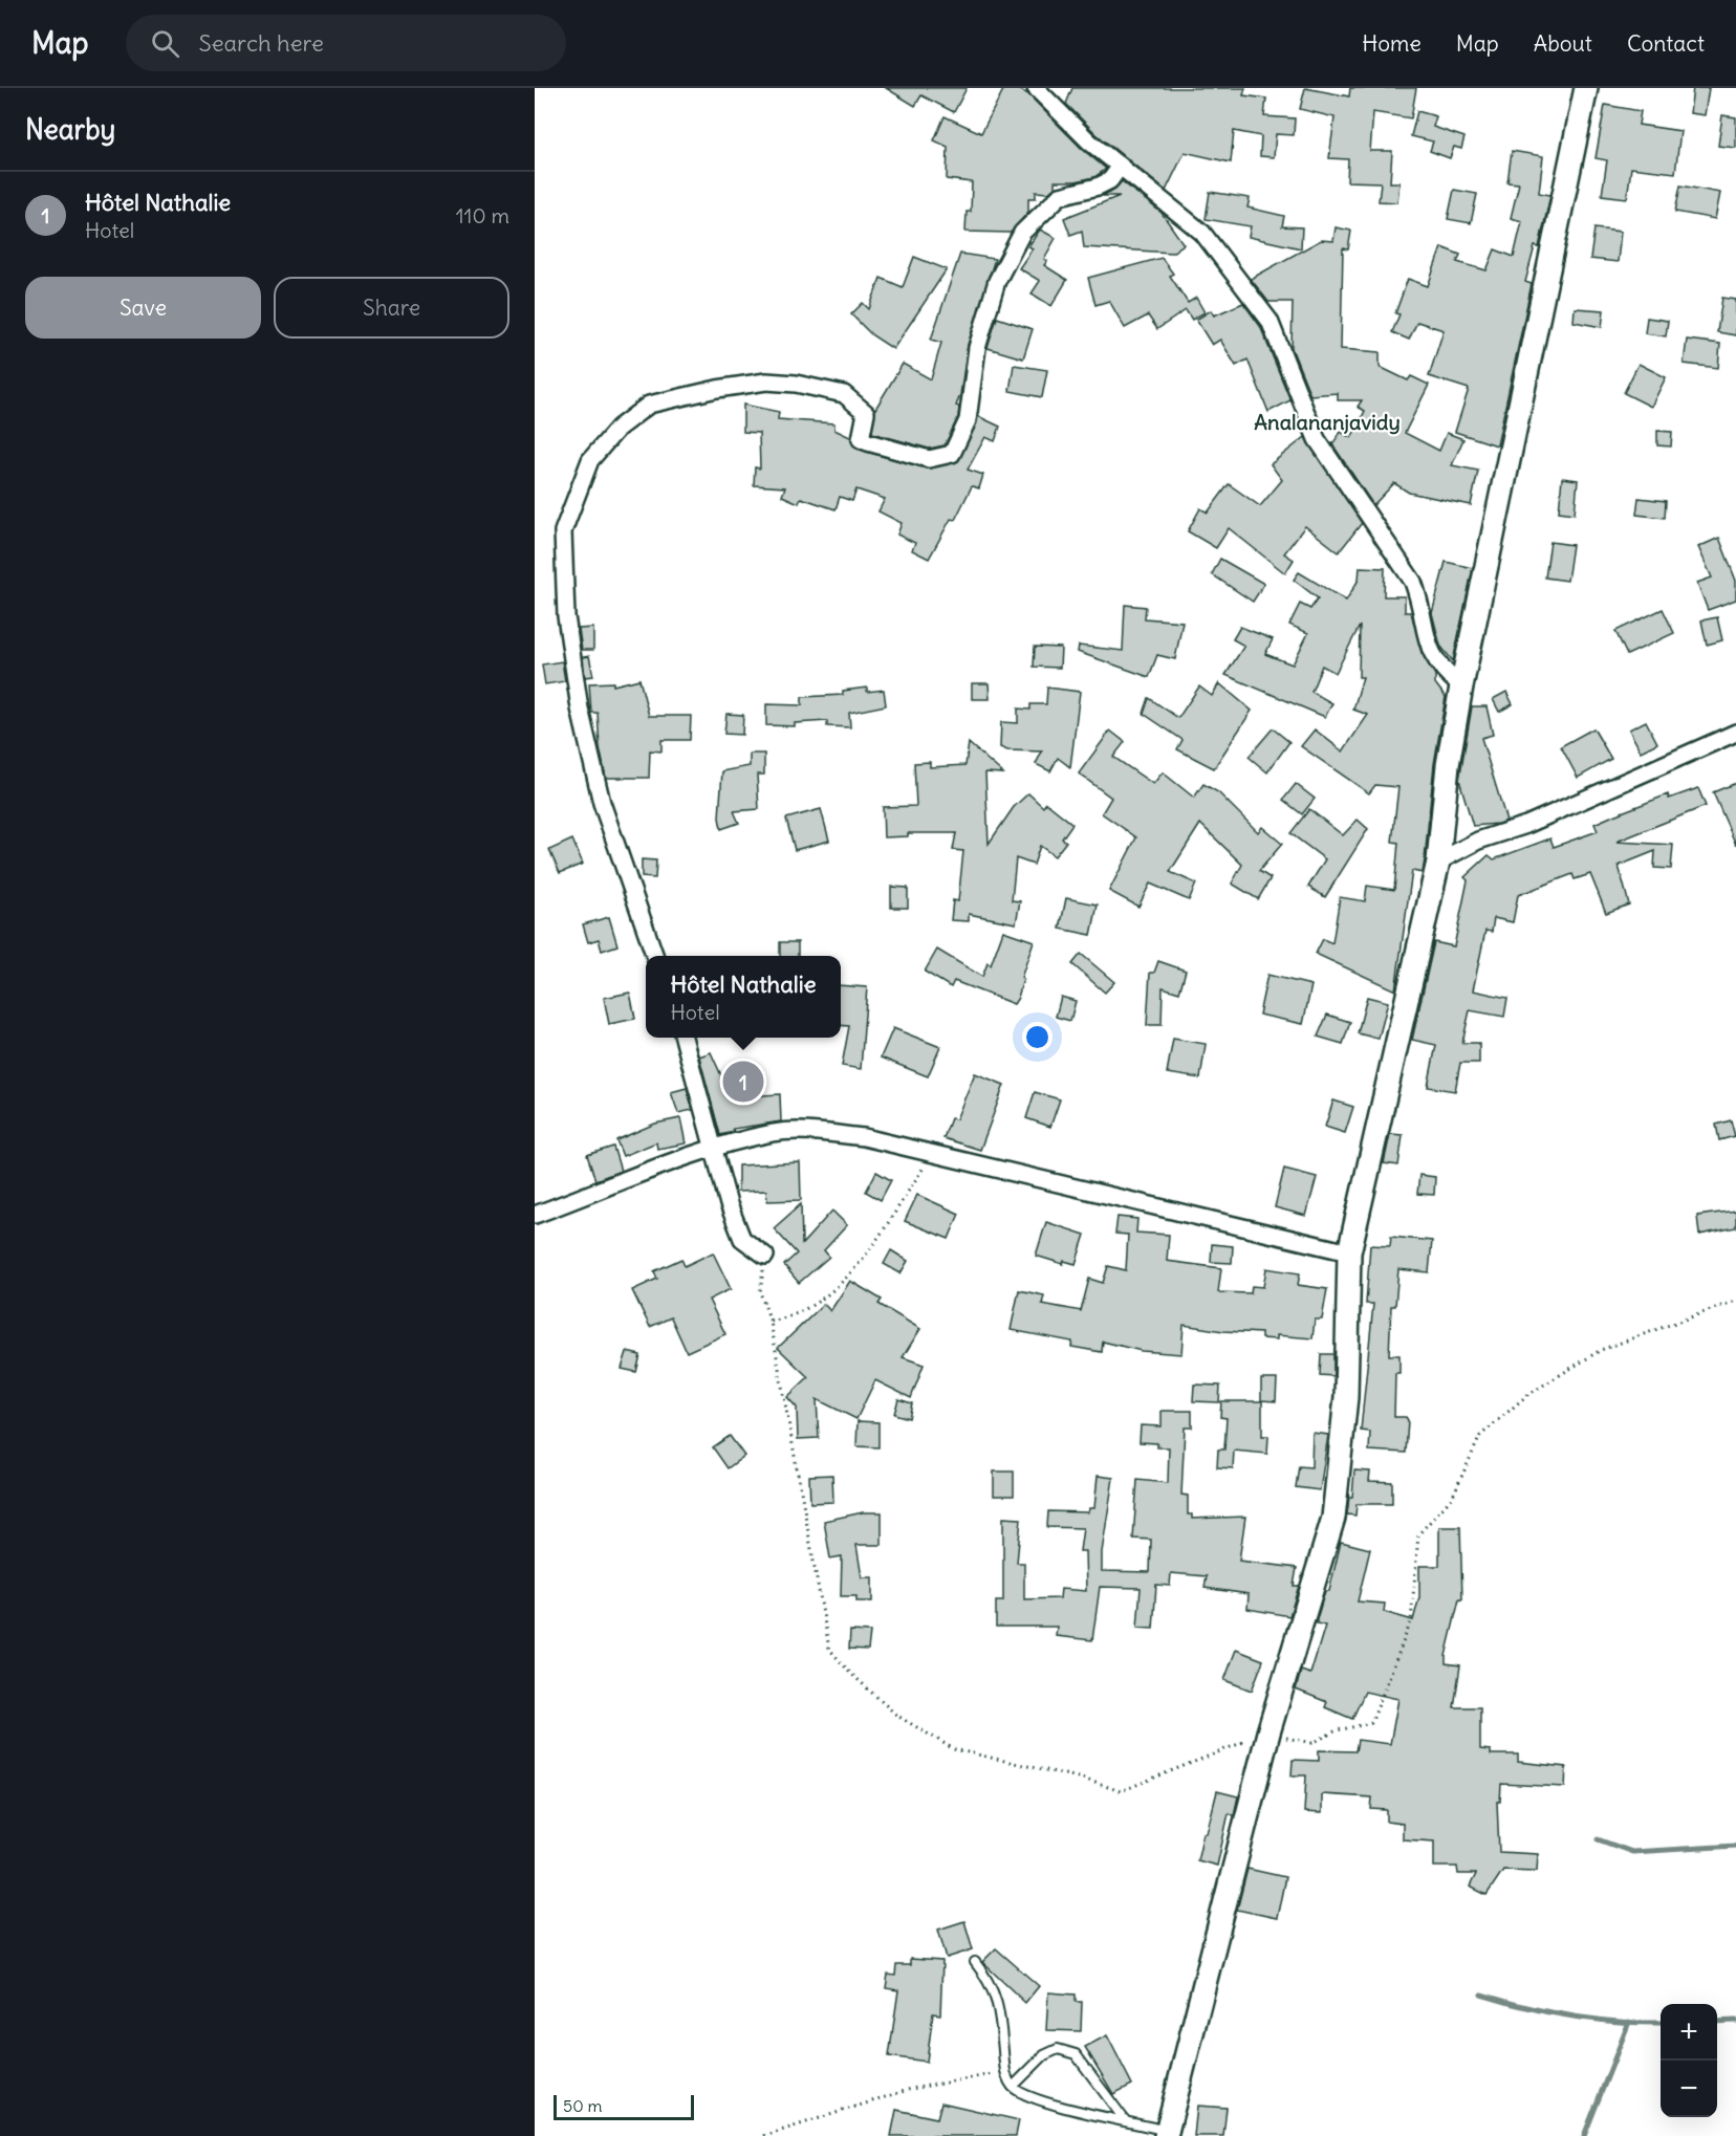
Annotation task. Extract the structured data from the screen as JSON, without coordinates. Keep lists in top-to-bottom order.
{
  "districts": ["Analananjavidy"],
  "scale_bar": "50 m",
  "page": {
    "header": "Map",
    "search": "Search here",
    "nav": [
      "Home",
      "Map",
      "About",
      "Contact"
    ],
    "heading": "Nearby",
    "list": [
      {
        "mark": "1",
        "name": "Hôtel Nathalie",
        "note": "Hotel",
        "value": "110 m"
      }
    ],
    "buttons": ["Save", "Share"],
    "popup": ["Hôtel Nathalie", "Hotel"],
    "pins": "1",
    "map_buttons": ["+", "−"],
    "scale": "50 m"
  }
}
